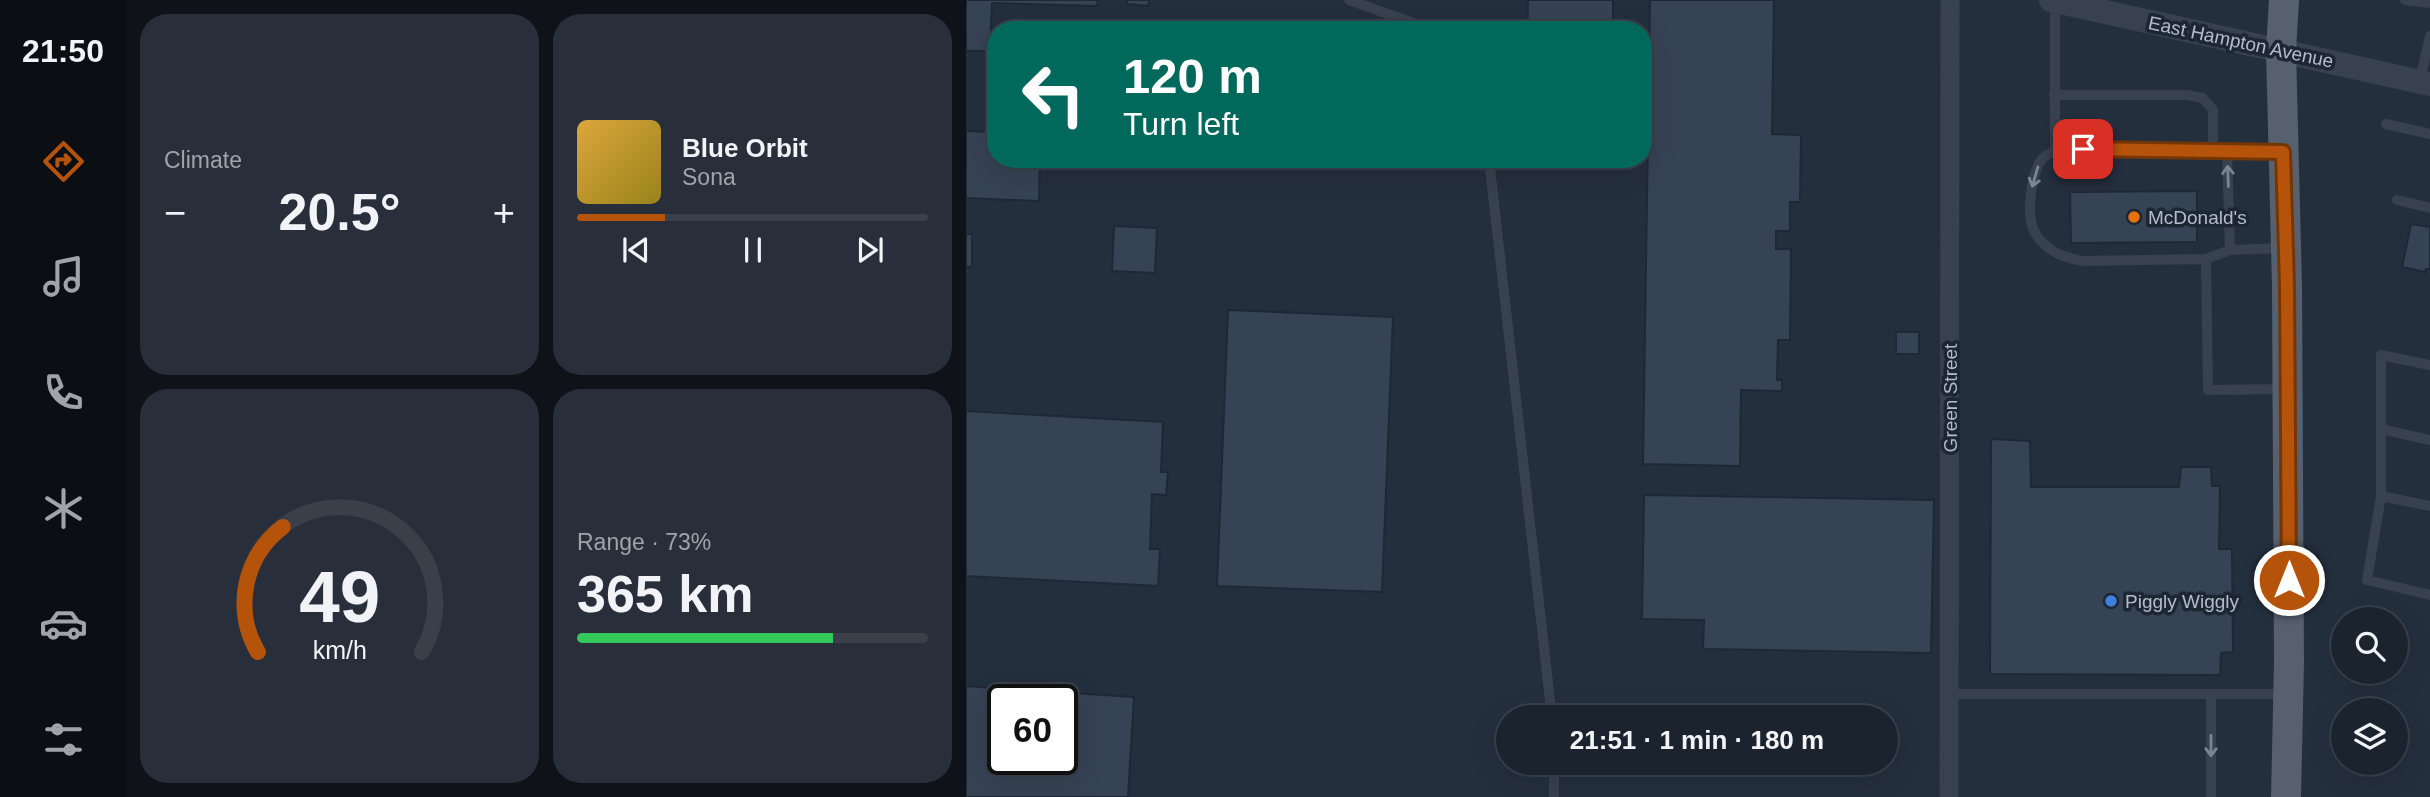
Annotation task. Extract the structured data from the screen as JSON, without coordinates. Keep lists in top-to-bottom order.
{
  "streets": {
    "street": ["East Hampton Avenue", "Green Street"]
  },
  "places": ["McDonald's", "Piggly Wiggly"],
  "page": {
    "tabs": "21:50",
    "tile": [
      "Climate",
      ["Range · 73%", "365 km"]
    ],
    "turn": ["120 m", "Turn left"],
    "song": ["Blue Orbit", "Sona"],
    "heat": ["−", "20.5°", "+"],
    "limit": "60",
    "trip": "21:51 · 1 min · 180 m",
    "gauge": ["49", "km/h"]
  }
}
